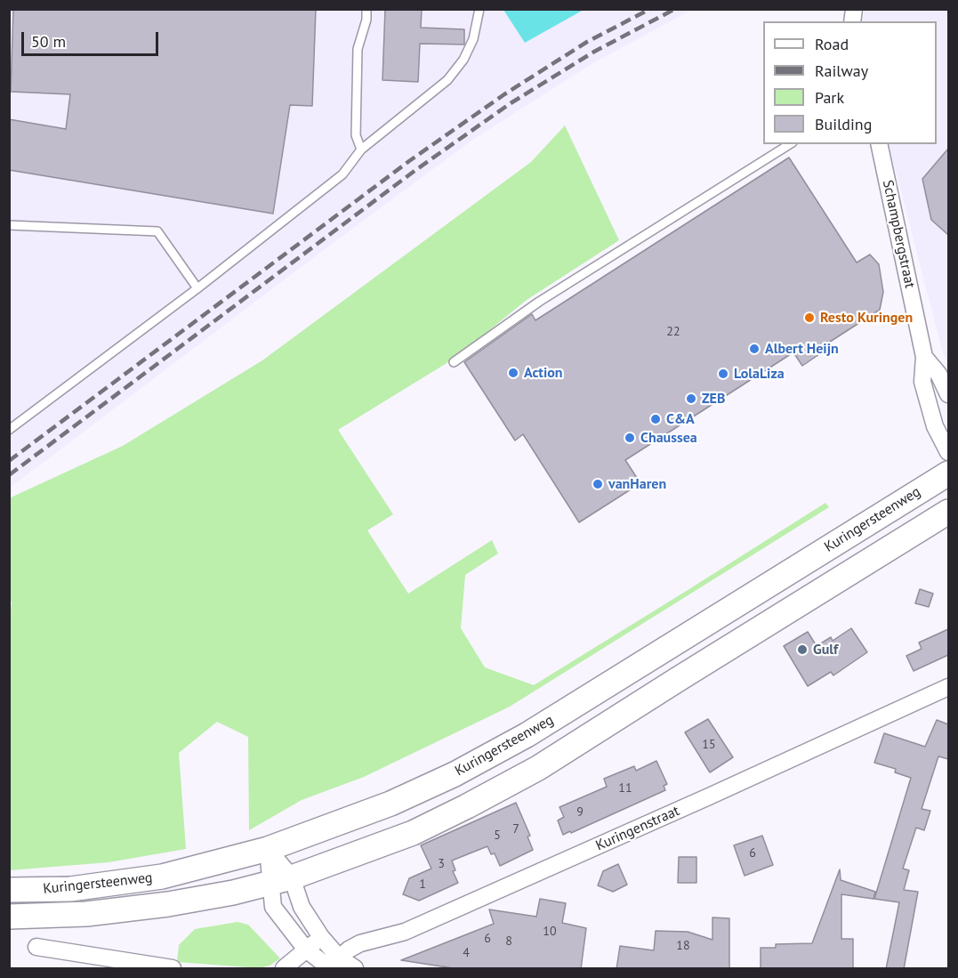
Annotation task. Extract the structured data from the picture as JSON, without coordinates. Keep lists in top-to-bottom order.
{
  "streets": {
    "main road": ["Kuringersteenweg"],
    "street": ["Schampbergstraat", "Kuringenstraat"]
  },
  "places": [
    "Resto Kuringen",
    "Albert Heijn",
    "Action",
    "LolaLiza",
    "ZEB",
    "C&A",
    "Chaussea",
    "vanHaren",
    "Gulf"
  ],
  "house_numbers": [
    "22",
    "15",
    "11",
    "9",
    "7",
    "5",
    "6",
    "3",
    "1",
    "10",
    "6",
    "8",
    "18",
    "4"
  ],
  "legend": [
    "Road",
    "Railway",
    "Park",
    "Building"
  ],
  "scale_bar": "50 m"
}
